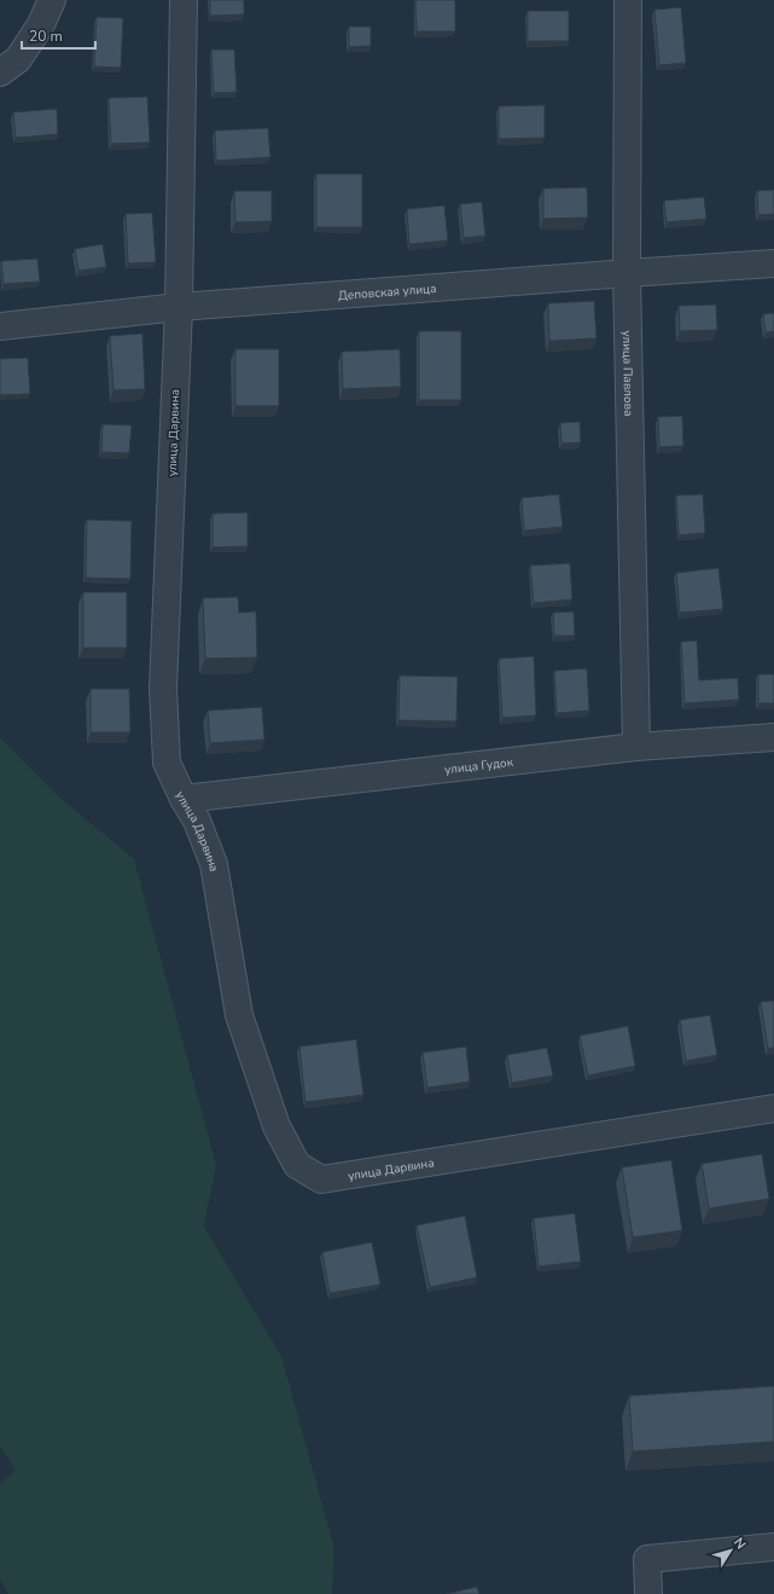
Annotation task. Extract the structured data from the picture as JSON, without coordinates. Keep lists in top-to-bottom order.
{
  "streets": {
    "street": [
      "Деповская улица",
      "улица Павлова",
      "улица Дарвина",
      "улица Гудок"
    ]
  },
  "crossings": [
    ["Деповская улица", "улица Павлова"],
    ["Деповская улица", "улица Дарвина"],
    ["улица Павлова", "улица Гудок"],
    ["улица Дарвина", "улица Гудок"]
  ],
  "scale_bar": "20 m",
  "north": "top right"
}
